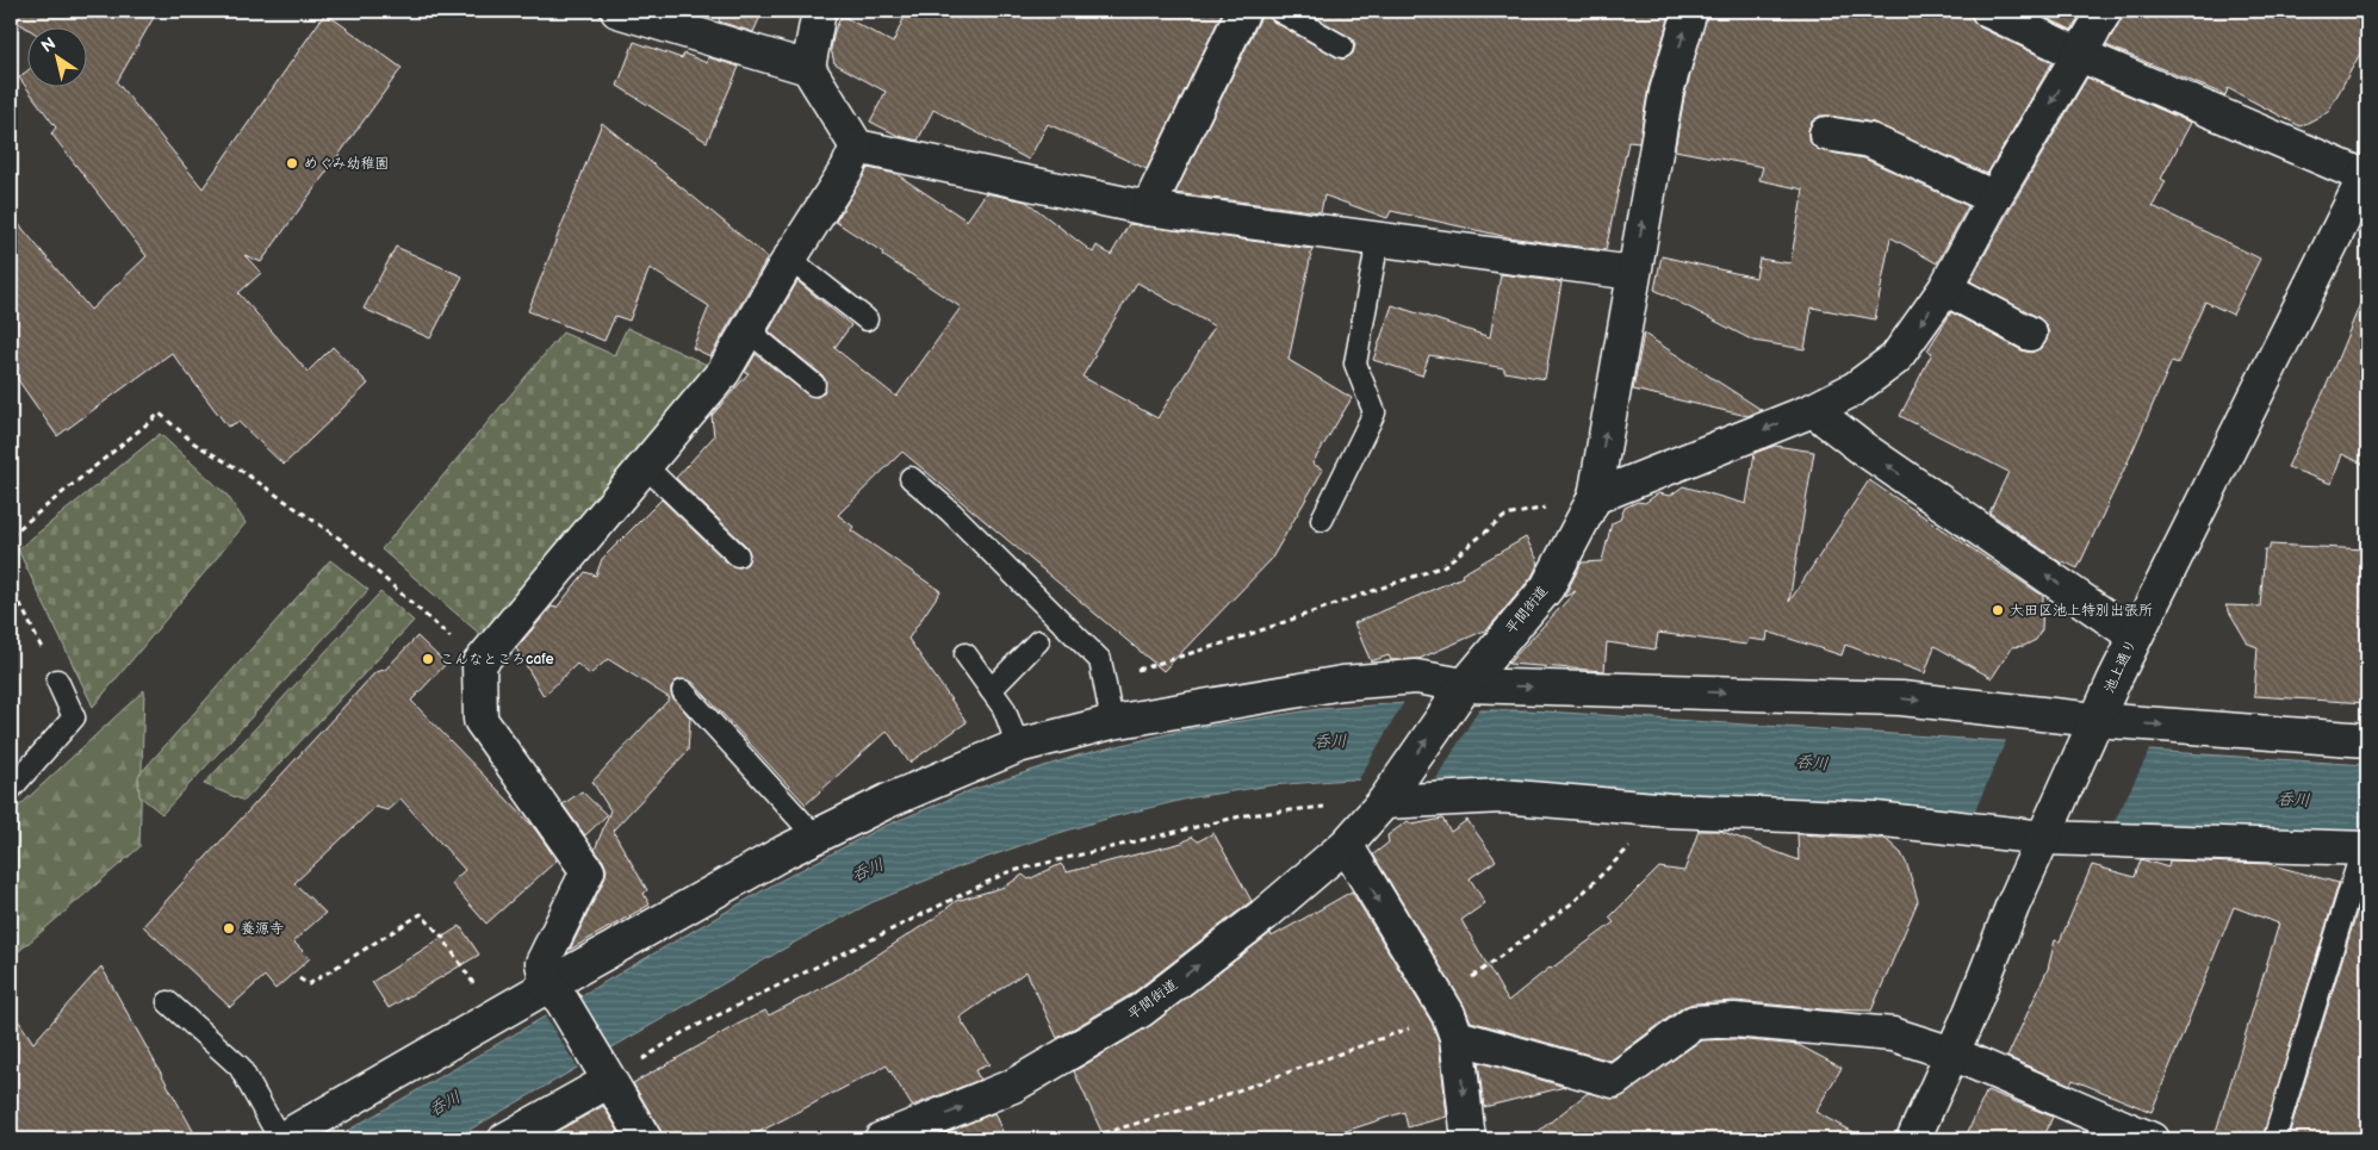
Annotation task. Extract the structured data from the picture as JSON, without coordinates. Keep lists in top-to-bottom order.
{
  "streets": {
    "street": ["平間街道", "池上通り"]
  },
  "one_way": ["平間街道"],
  "water": ["呑川"],
  "places": [
    "めぐみ幼稚園",
    "大田区池上特別出張所",
    "こんなところcafe",
    "養源寺"
  ],
  "north": "top left"
}
